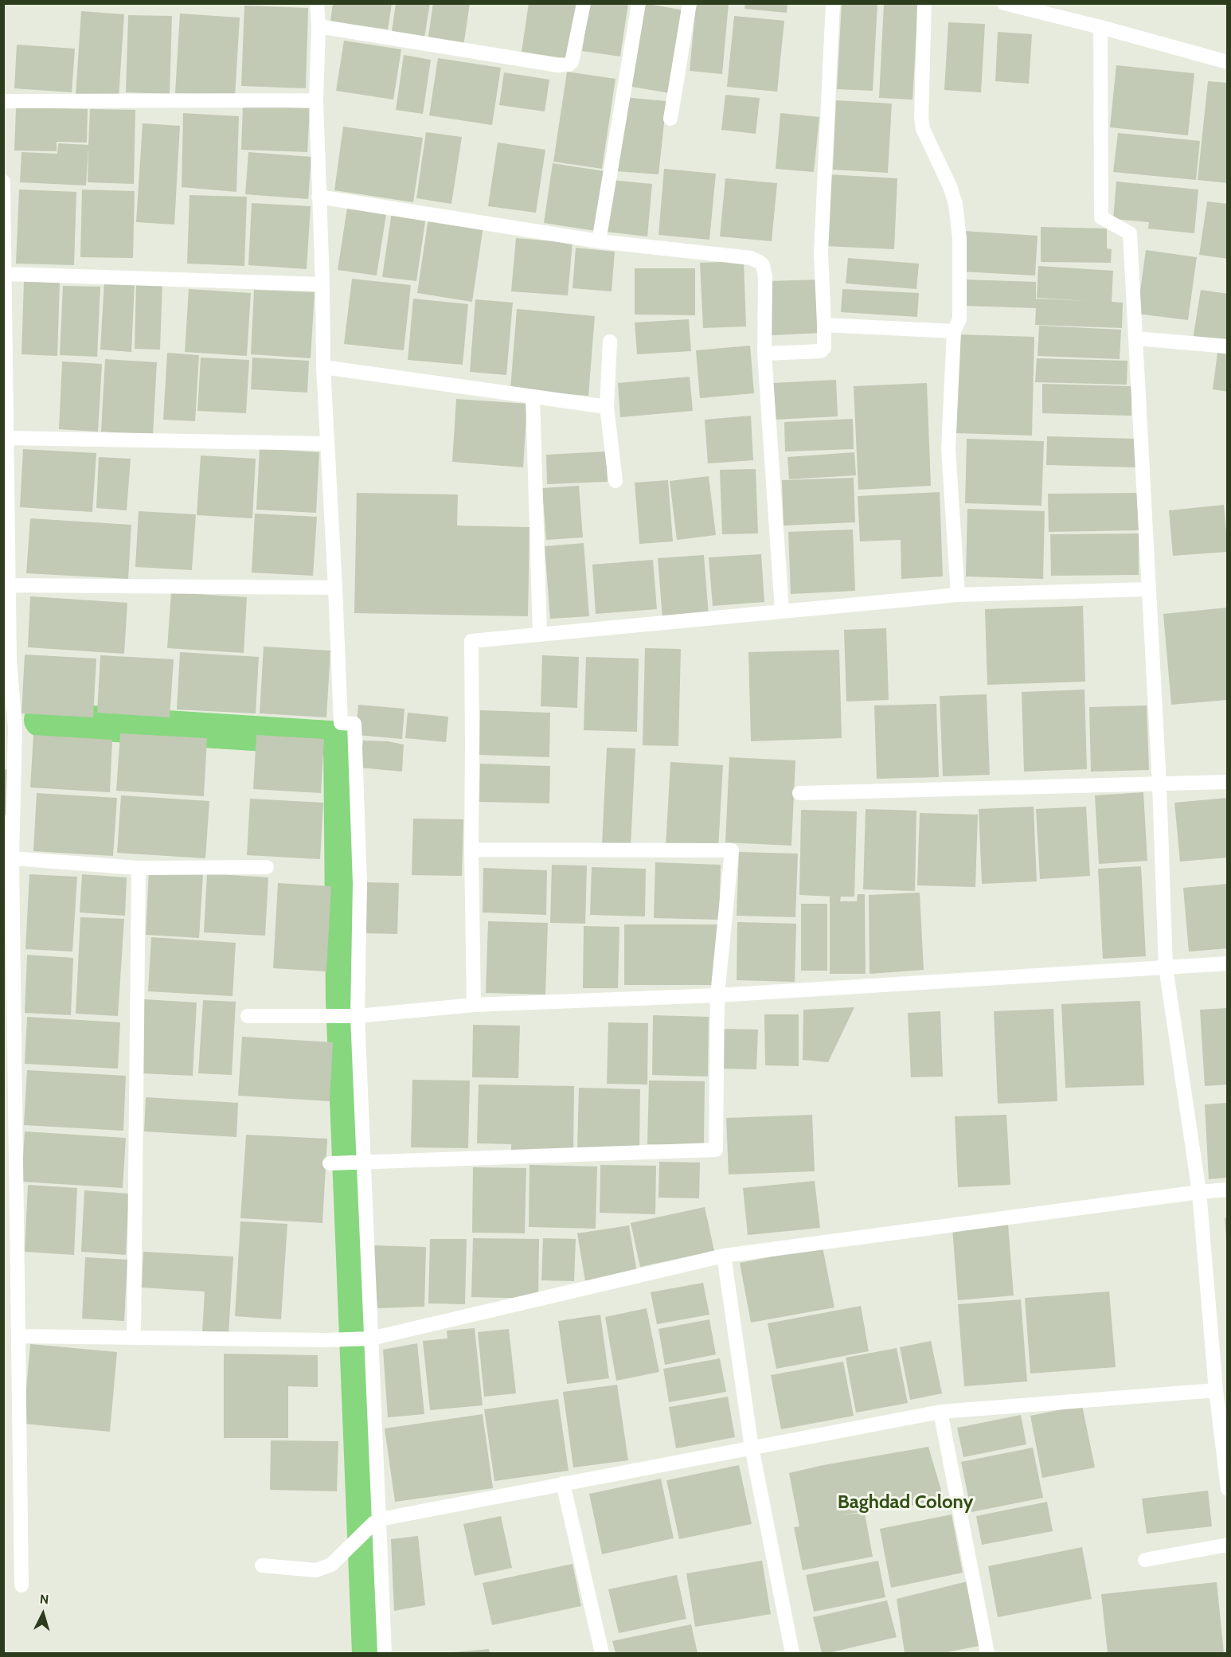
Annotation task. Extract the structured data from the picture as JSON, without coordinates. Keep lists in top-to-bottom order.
{
  "districts": ["Baghdad Colony"],
  "north": "top"
}
